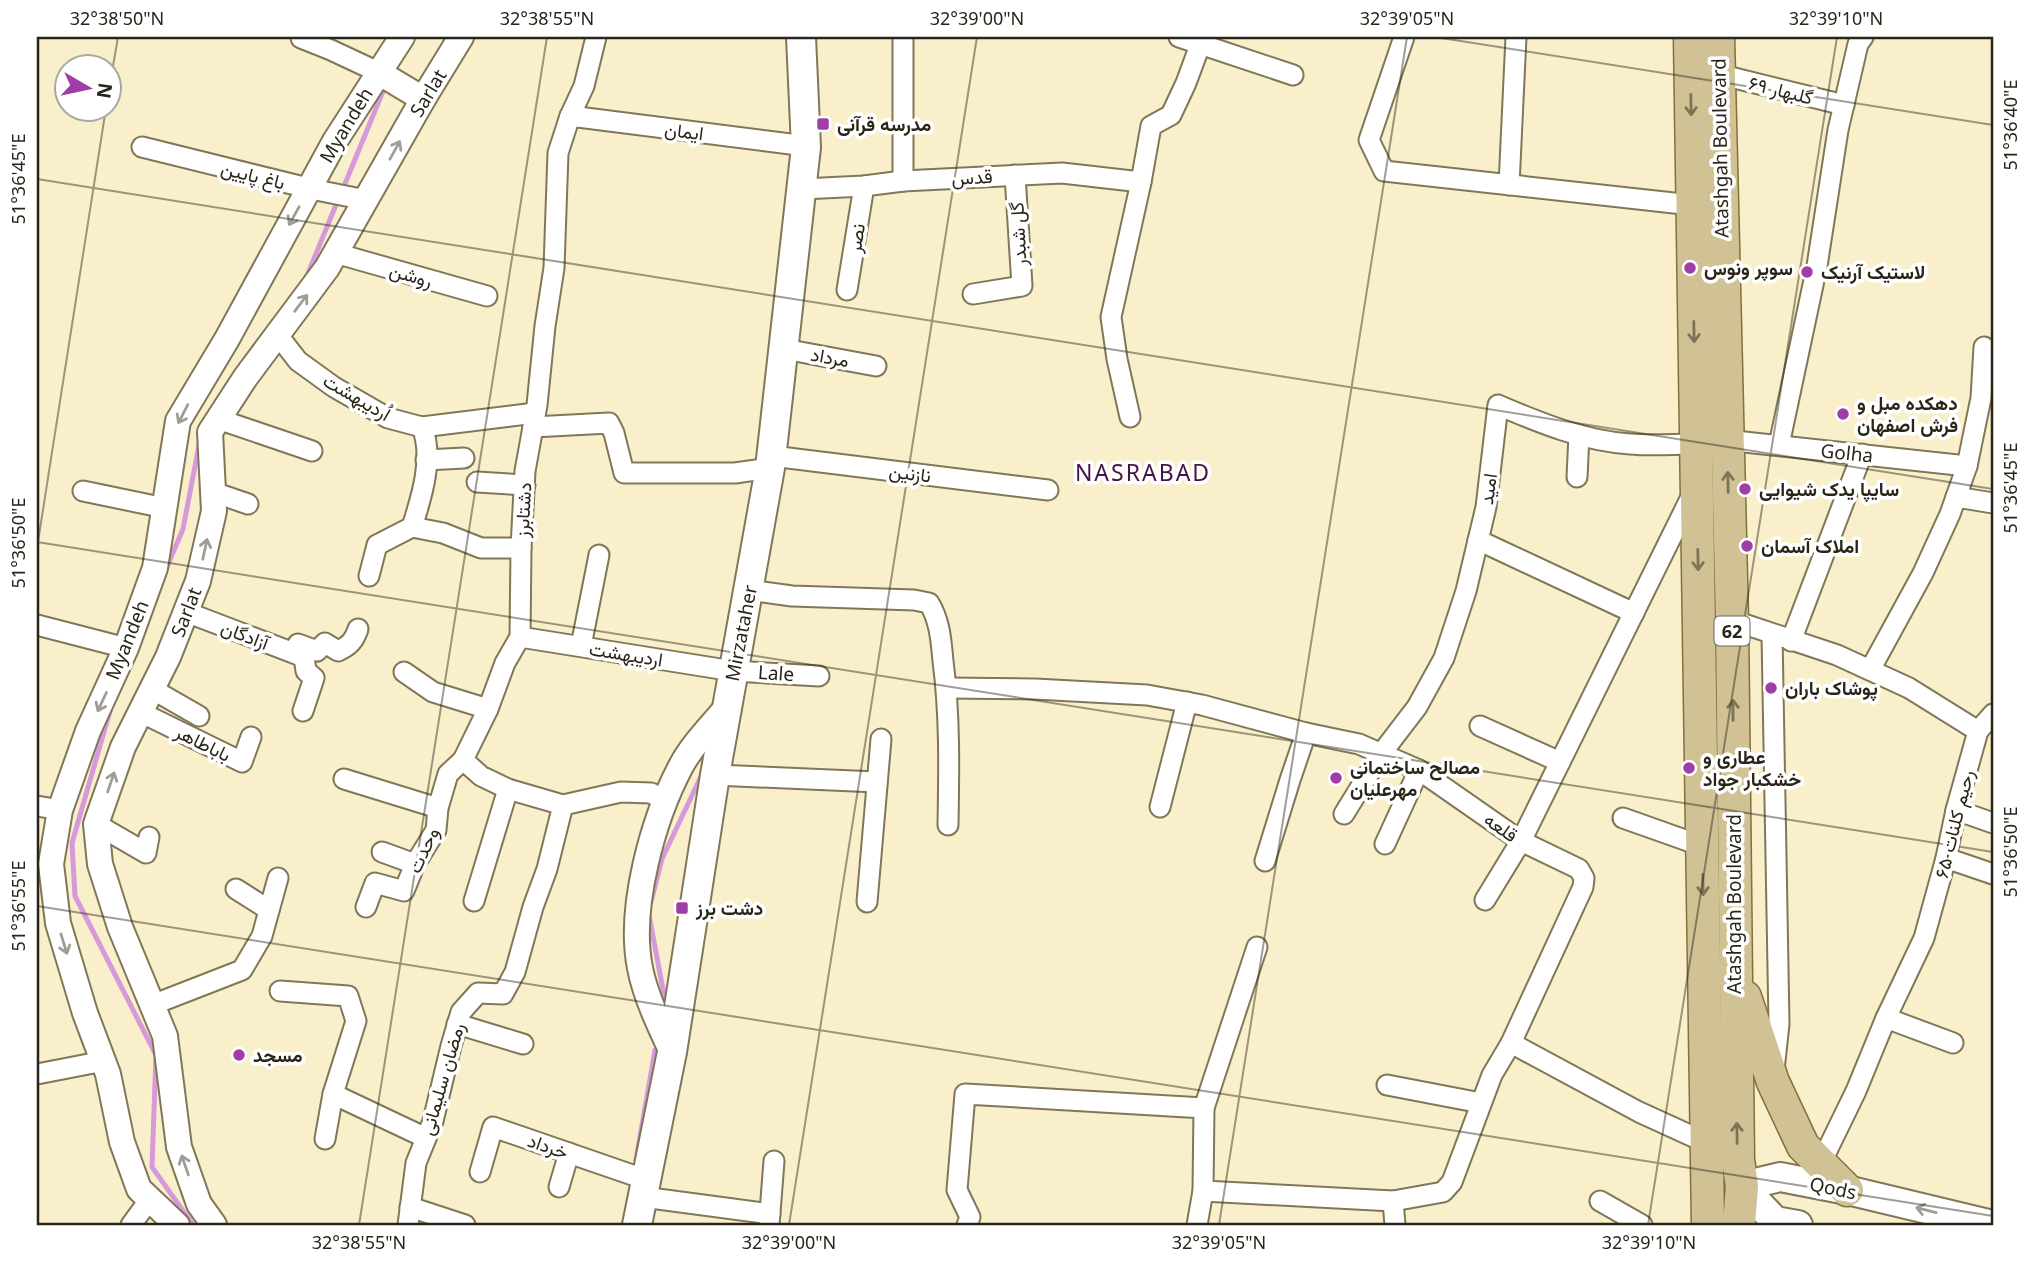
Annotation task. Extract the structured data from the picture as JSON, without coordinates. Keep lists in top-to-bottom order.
{
  "streets": {
    "main road": [
      "Atashgah Boulevard",
      "62",
      "Mirzataher",
      "Qods"
    ],
    "street": [
      "۶۹ گلبهار",
      "Sarlat",
      "Myandeh",
      "ایمان",
      "باغ پایین",
      "قدس",
      "گل شبدر",
      "نصر",
      "روشن",
      "مرداد",
      "اُردیبهشت",
      "Golha",
      "نازنین",
      "امید",
      "دشتابرز",
      "آزادگان",
      "اردیبهشت",
      "Lale",
      "باباطاهر",
      "۶۵-رحیم کلنات",
      "قلعه",
      "وحدت",
      "رمضان سلیمانی",
      "خرداد"
    ]
  },
  "crossings": [
    ["۶۹ گلبهار", "Atashgah Boulevard"],
    ["Sarlat", "Myandeh"],
    ["Sarlat", "باغ پایین"],
    ["Sarlat", "روشن"],
    ["Sarlat", "اُردیبهشت"],
    ["Sarlat", "آزادگان"],
    ["Sarlat", "باباطاهر"],
    ["Myandeh", "باغ پایین"],
    ["ایمان", "دشتابرز"],
    ["Atashgah Boulevard", "Golha"],
    ["Atashgah Boulevard", "امید"],
    ["Atashgah Boulevard", "Qods"],
    ["قدس", "گل شبدر"],
    ["قدس", "نصر"],
    ["قدس", "Mirzataher"],
    ["مرداد", "Mirzataher"],
    ["اُردیبهشت", "نازنین"],
    ["اُردیبهشت", "دشتابرز"],
    ["Golha", "امید"],
    ["نازنین", "دشتابرز"],
    ["نازنین", "Mirzataher"],
    ["امید", "قلعه"],
    ["دشتابرز", "اردیبهشت"],
    ["دشتابرز", "وحدت"],
    ["Mirzataher", "اردیبهشت"],
    ["Mirzataher", "Lale"],
    ["Mirzataher", "خرداد"],
    ["اردیبهشت", "Lale"]
  ],
  "one_way": ["Sarlat", "Myandeh", "Qods"],
  "districts": ["NASRABAD"],
  "places": {
    "transit": ["مدرسه قرآنی", "دشت برز"],
    "other": [
      "سوپر ونوس",
      "لاستیک آرنیک",
      "دهکده مبل و فرش اصفهان",
      "سایپا یدک شیوایی",
      "املاک آسمان",
      "پوشاک باران",
      "عطاری و خشکبار جواد",
      "مصالح ساختمانی مهرعلیان",
      "مسجد"
    ]
  },
  "north": "right",
  "coordinates": [
    "32°38'50\"N",
    "32°38'55\"N",
    "32°39'00\"N",
    "32°39'05\"N",
    "32°39'10\"N",
    "51°36'40\"E",
    "51°36'45\"E",
    "51°36'50\"E",
    "51°36'55\"E"
  ]
}
